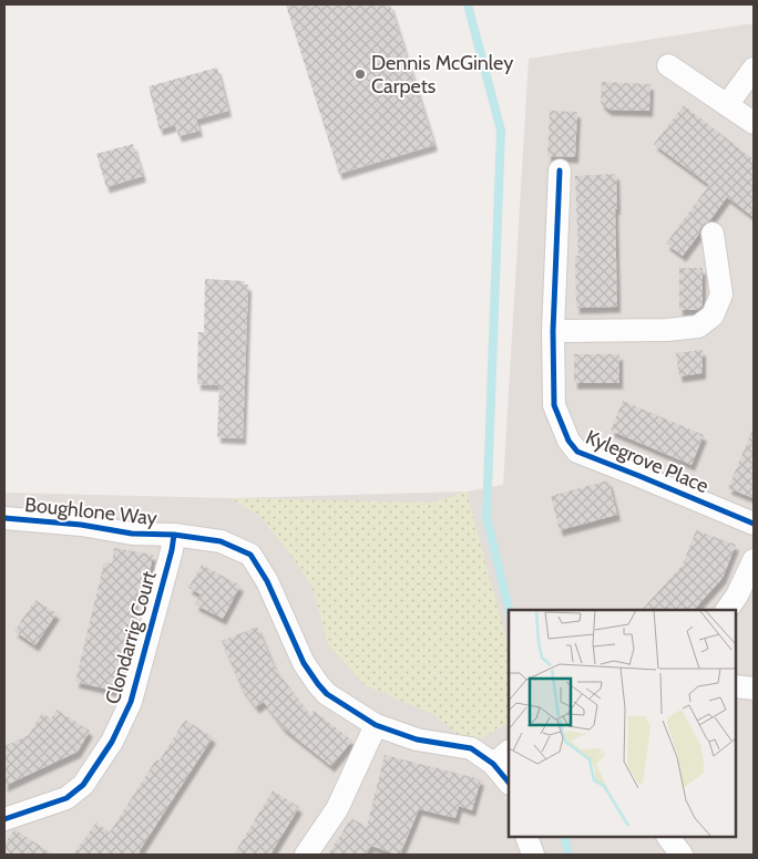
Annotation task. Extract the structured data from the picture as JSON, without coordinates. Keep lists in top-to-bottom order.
{
  "streets": {
    "street": ["Kylegrove Place", "Boughlone Way", "Clondarrig Court"]
  },
  "crossings": [
    ["Boughlone Way", "Clondarrig Court"]
  ],
  "places": ["Dennis McGinley Carpets"]
}
